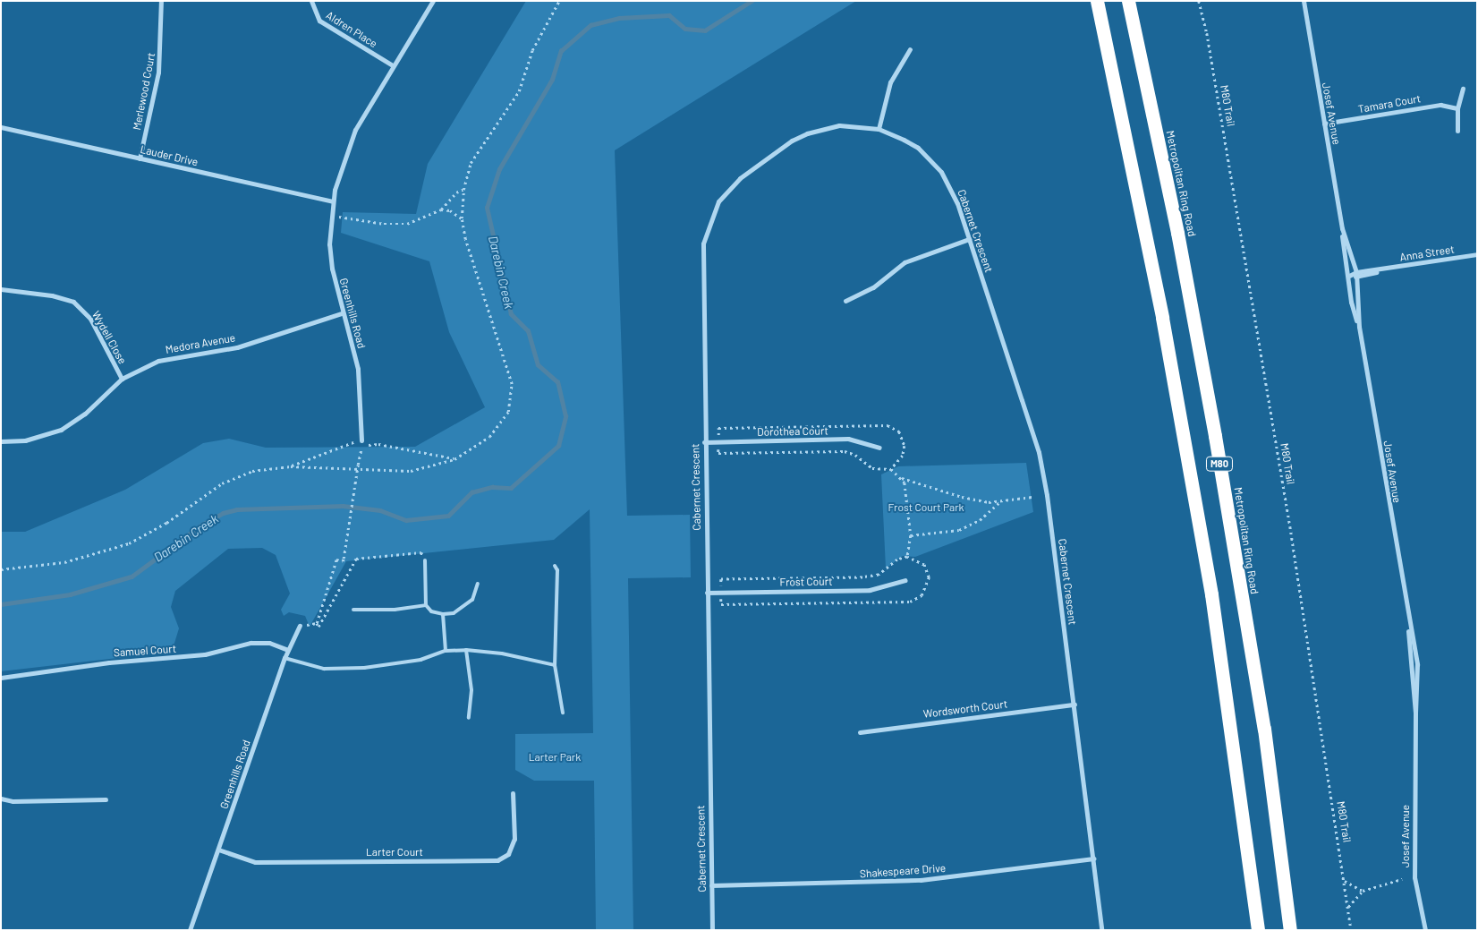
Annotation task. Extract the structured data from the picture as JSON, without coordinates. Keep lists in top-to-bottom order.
{
  "streets": {
    "highway": ["Metropolitan Ring Road", "M80"],
    "street": [
      "Aldren Place",
      "Merlewood Court",
      "Tamara Court",
      "Josef Avenue",
      "Lauder Drive",
      "Cabernet Crescent",
      "Anna Street",
      "Greenhills Road",
      "Wydell Close",
      "Medora Avenue",
      "Dorothea Court",
      "Frost Court",
      "Samuel Court",
      "Wordsworth Court",
      "Larter Court",
      "Shakespeare Drive"
    ],
    "path": ["M80 Trail"]
  },
  "crossings": [
    ["Aldren Place", "Greenhills Road"],
    ["Merlewood Court", "Lauder Drive"],
    ["Tamara Court", "Josef Avenue"],
    ["Josef Avenue", "Anna Street"],
    ["Lauder Drive", "Greenhills Road"],
    ["Cabernet Crescent", "Dorothea Court"],
    ["Cabernet Crescent", "Frost Court"],
    ["Cabernet Crescent", "Wordsworth Court"],
    ["Cabernet Crescent", "Shakespeare Drive"],
    ["Greenhills Road", "Medora Avenue"],
    ["Greenhills Road", "Samuel Court"],
    ["Greenhills Road", "Larter Court"],
    ["Wydell Close", "Medora Avenue"]
  ],
  "water": ["Darebin Creek"],
  "parks": ["Frost Court Park", "Larter Park"]
}
